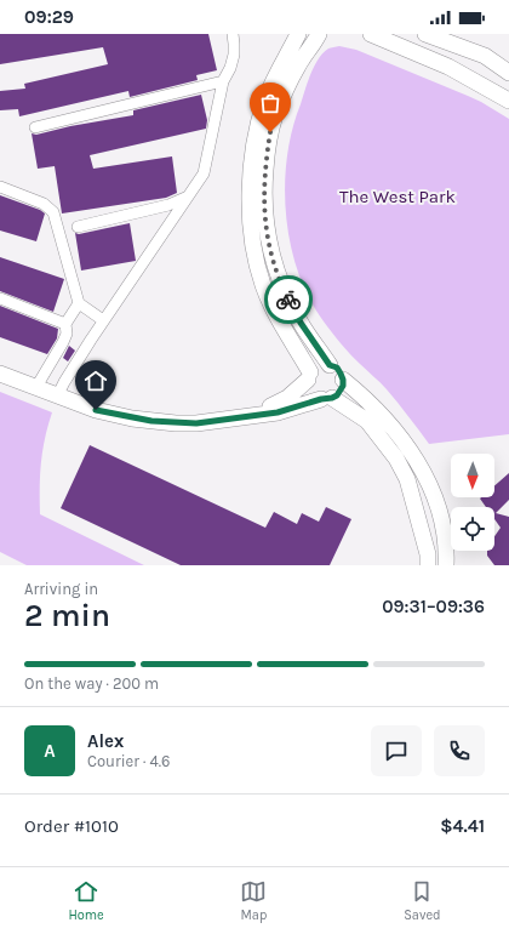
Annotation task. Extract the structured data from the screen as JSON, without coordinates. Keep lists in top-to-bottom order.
{
  "parks": ["The West Park"],
  "north": "bottom",
  "page": {
    "status": "09:29",
    "heading": ["2 min", "Arriving in", "09:31–09:36"],
    "panel": [
      "Alex",
      "Courier · 4.6",
      "Order #1010",
      "$4.41"
    ],
    "bar": "On the way · 200 m",
    "round": "A",
    "tabs": ["Home", "Map", "Saved"]
  }
}
